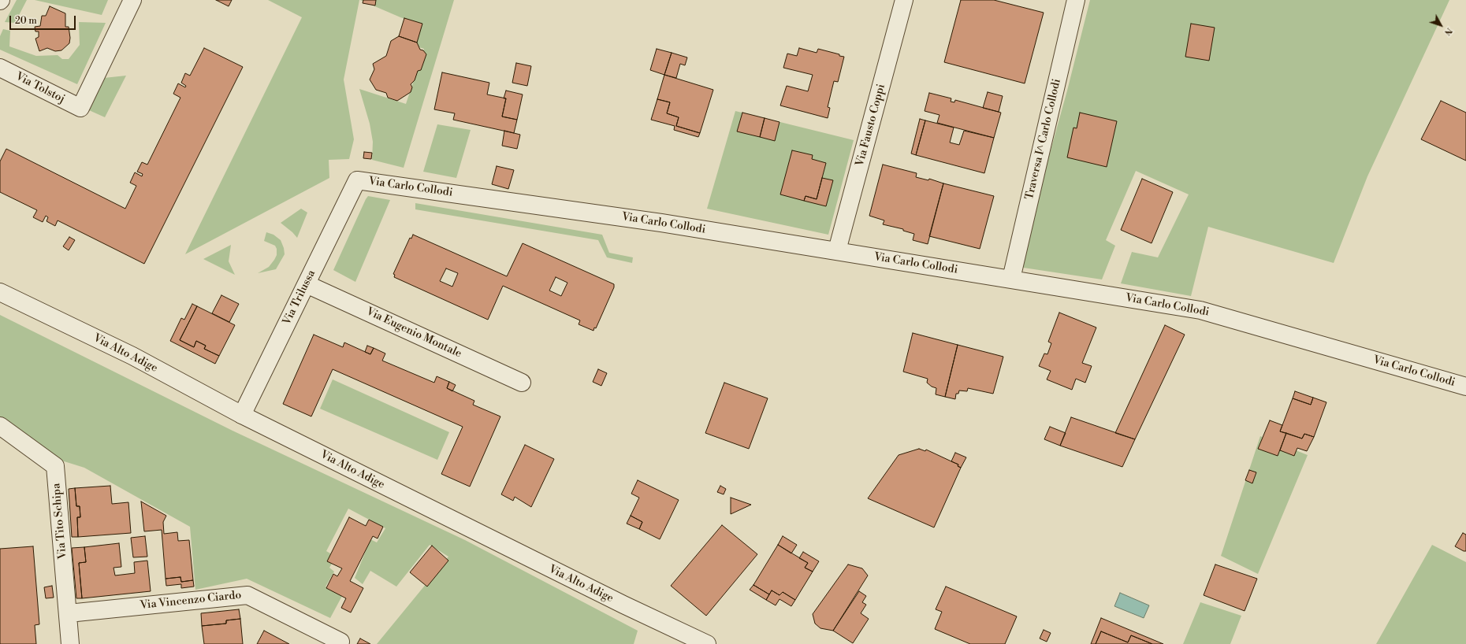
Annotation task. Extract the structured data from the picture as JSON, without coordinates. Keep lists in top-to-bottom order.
{
  "streets": {
    "street": [
      "Via Tolstoj",
      "Via Fausto Coppi",
      "Traversa I^ Carlo Collodi",
      "Via Carlo Collodi",
      "Via Trilussa",
      "Via Eugenio Montale",
      "Via Alto Adige",
      "Via Tito Schipa",
      "Via Vincenzo Ciardo"
    ]
  },
  "crossings": [
    ["Via Fausto Coppi", "Via Carlo Collodi"],
    ["Traversa I^ Carlo Collodi", "Via Carlo Collodi"],
    ["Via Carlo Collodi", "Via Trilussa"],
    ["Via Trilussa", "Via Eugenio Montale"],
    ["Via Trilussa", "Via Alto Adige"],
    ["Via Tito Schipa", "Via Vincenzo Ciardo"]
  ],
  "scale_bar": "20 m",
  "north": "bottom right"
}
